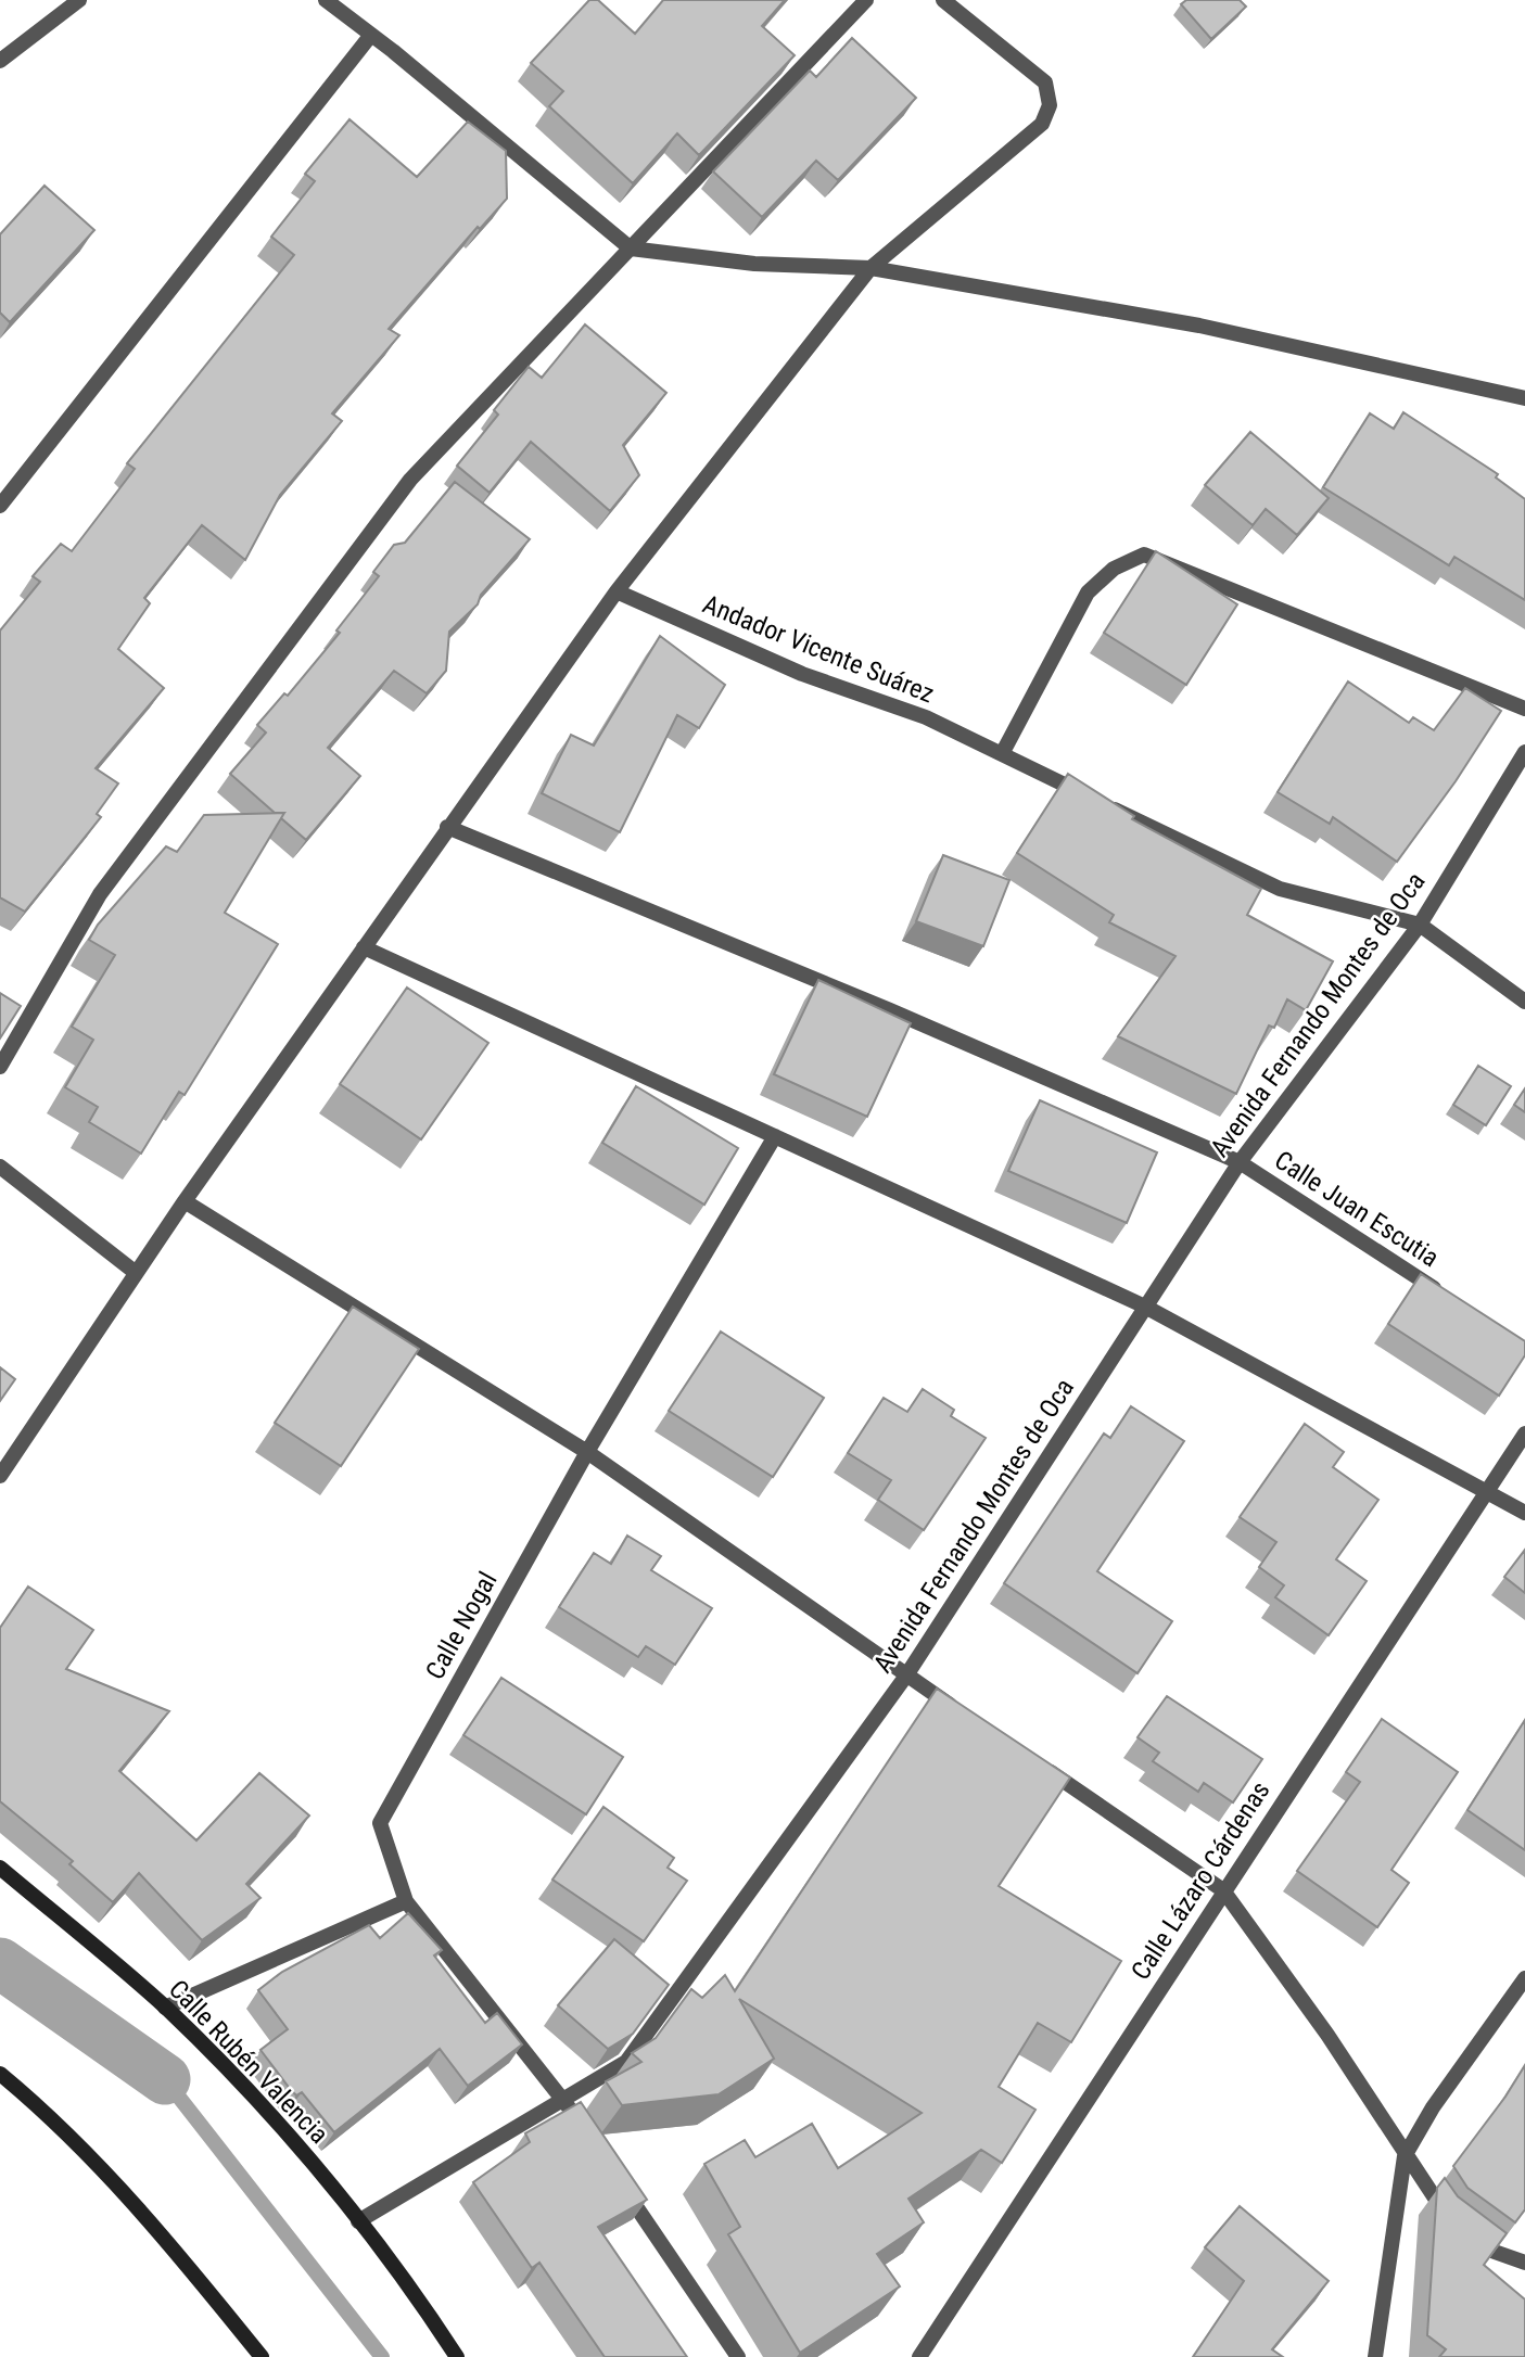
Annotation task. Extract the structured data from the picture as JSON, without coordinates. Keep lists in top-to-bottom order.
{
  "streets": {
    "street": [
      "Andador Vicente Suárez",
      "Avenida Fernando Montes de Oca",
      "Calle Juan Escutia",
      "Calle Nogal",
      "Calle Lázaro Cárdenas",
      "Calle Rubén Valencia"
    ]
  },
  "crossings": [
    ["Andador Vicente Suárez", "Avenida Fernando Montes de Oca"],
    ["Avenida Fernando Montes de Oca", "Calle Juan Escutia"],
    ["Avenida Fernando Montes de Oca", "Calle Rubén Valencia"]
  ]
}
